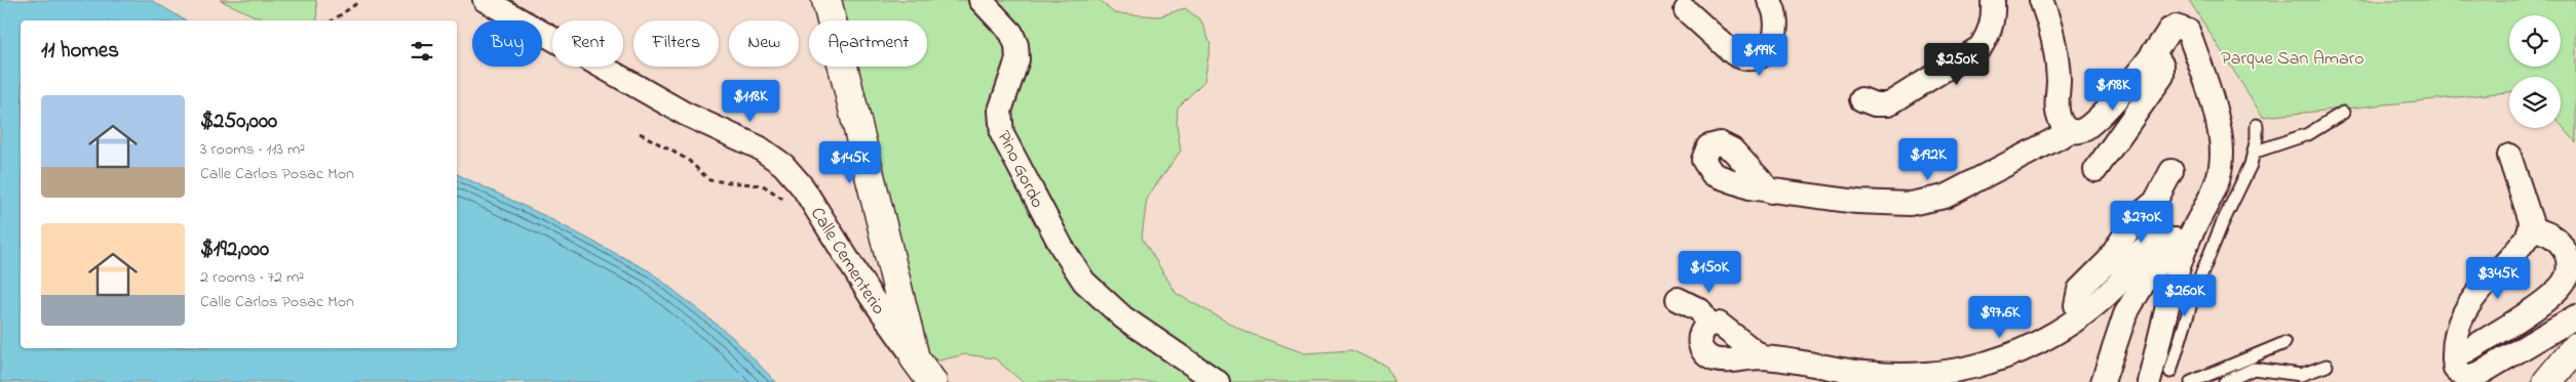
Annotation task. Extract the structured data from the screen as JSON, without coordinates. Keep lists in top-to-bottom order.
{
  "streets": {
    "street": ["Pino Gordo", "Calle Cementerio"]
  },
  "parks": ["Parque San Amaro"],
  "page": {
    "chip": [
      "Buy",
      "Rent",
      "Filters",
      "New",
      "Apartment"
    ],
    "heading": "11 homes",
    "price": [
      "$199K",
      "$250K",
      "$198K",
      "$118K",
      "$192K",
      "$145K",
      "$270K",
      "$150K",
      "$345K",
      "$260K",
      "$97.6K"
    ],
    "list": [
      {
        "name": "$250,000",
        "note": "3 rooms · 113 m² · Calle Carlos Posac Mon"
      },
      {
        "name": "$192,000",
        "note": "2 rooms · 72 m² · Calle Carlos Posac Mon"
      }
    ]
  }
}
